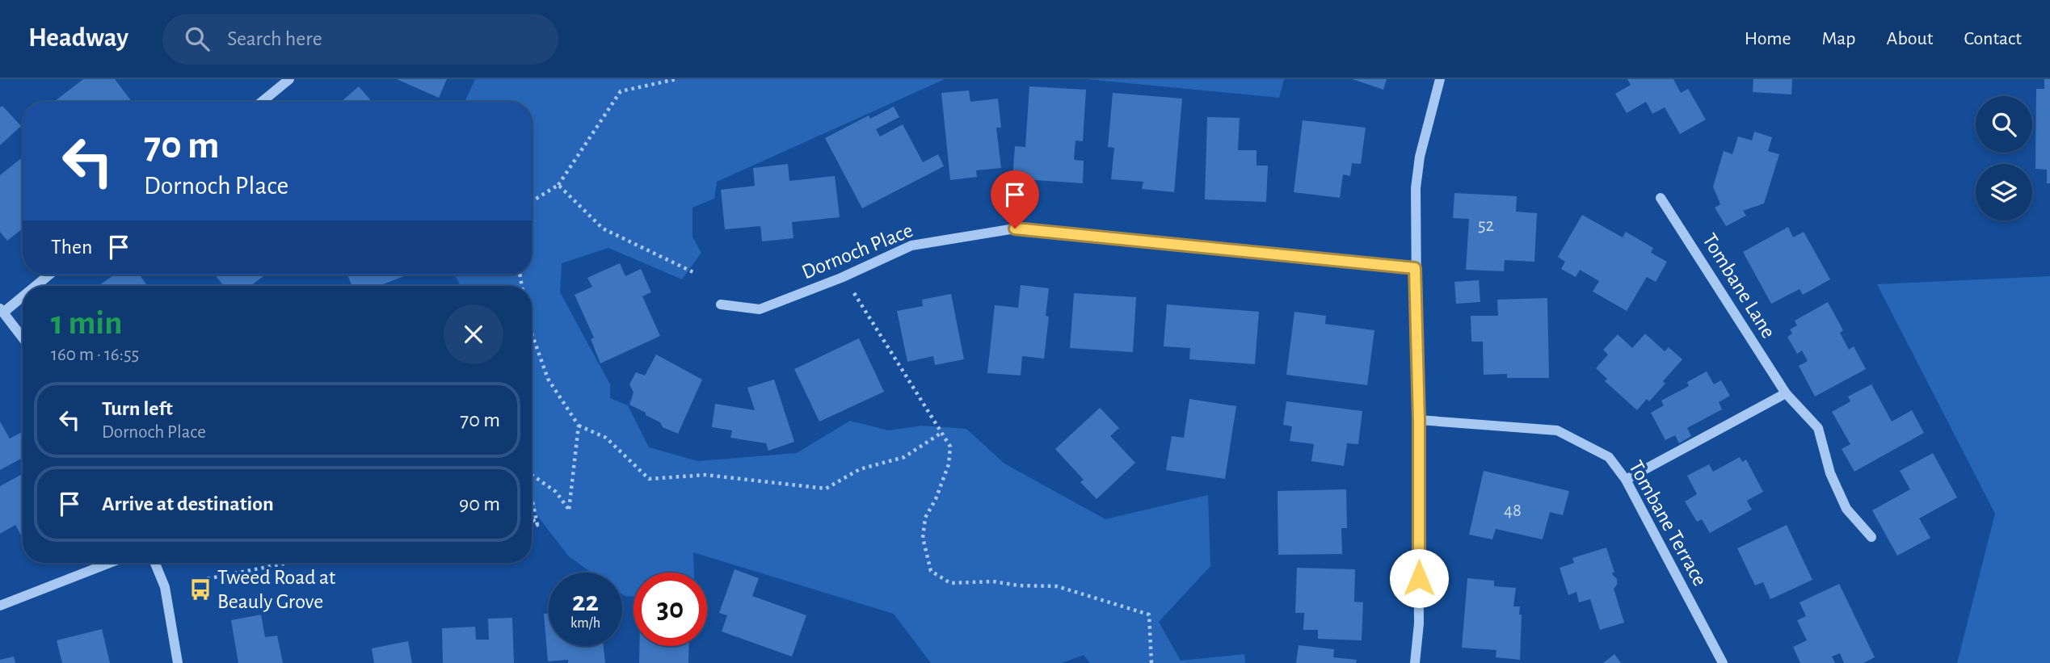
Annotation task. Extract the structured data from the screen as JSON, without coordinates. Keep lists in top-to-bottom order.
{
  "streets": {
    "street": ["Dornoch Place", "Tombane Lane", "Tombane Terrace"]
  },
  "places": {
    "bus stop": ["Tweed Road at Beauly Grove"]
  },
  "house_numbers": ["52", "48"],
  "page": {
    "header": "Headway",
    "search": "Search here",
    "nav": [
      "Home",
      "Map",
      "About",
      "Contact"
    ],
    "turn": ["70 m", "Dornoch Place"],
    "then": "Then",
    "heading": ["1 min", "160 m · 16:55"],
    "list": [
      {
        "name": "Turn left",
        "note": "Dornoch Place",
        "value": "70 m"
      },
      {
        "name": "Arrive at destination",
        "value": "90 m"
      }
    ],
    "speed": "22 km/h",
    "limit": "30"
  }
}
